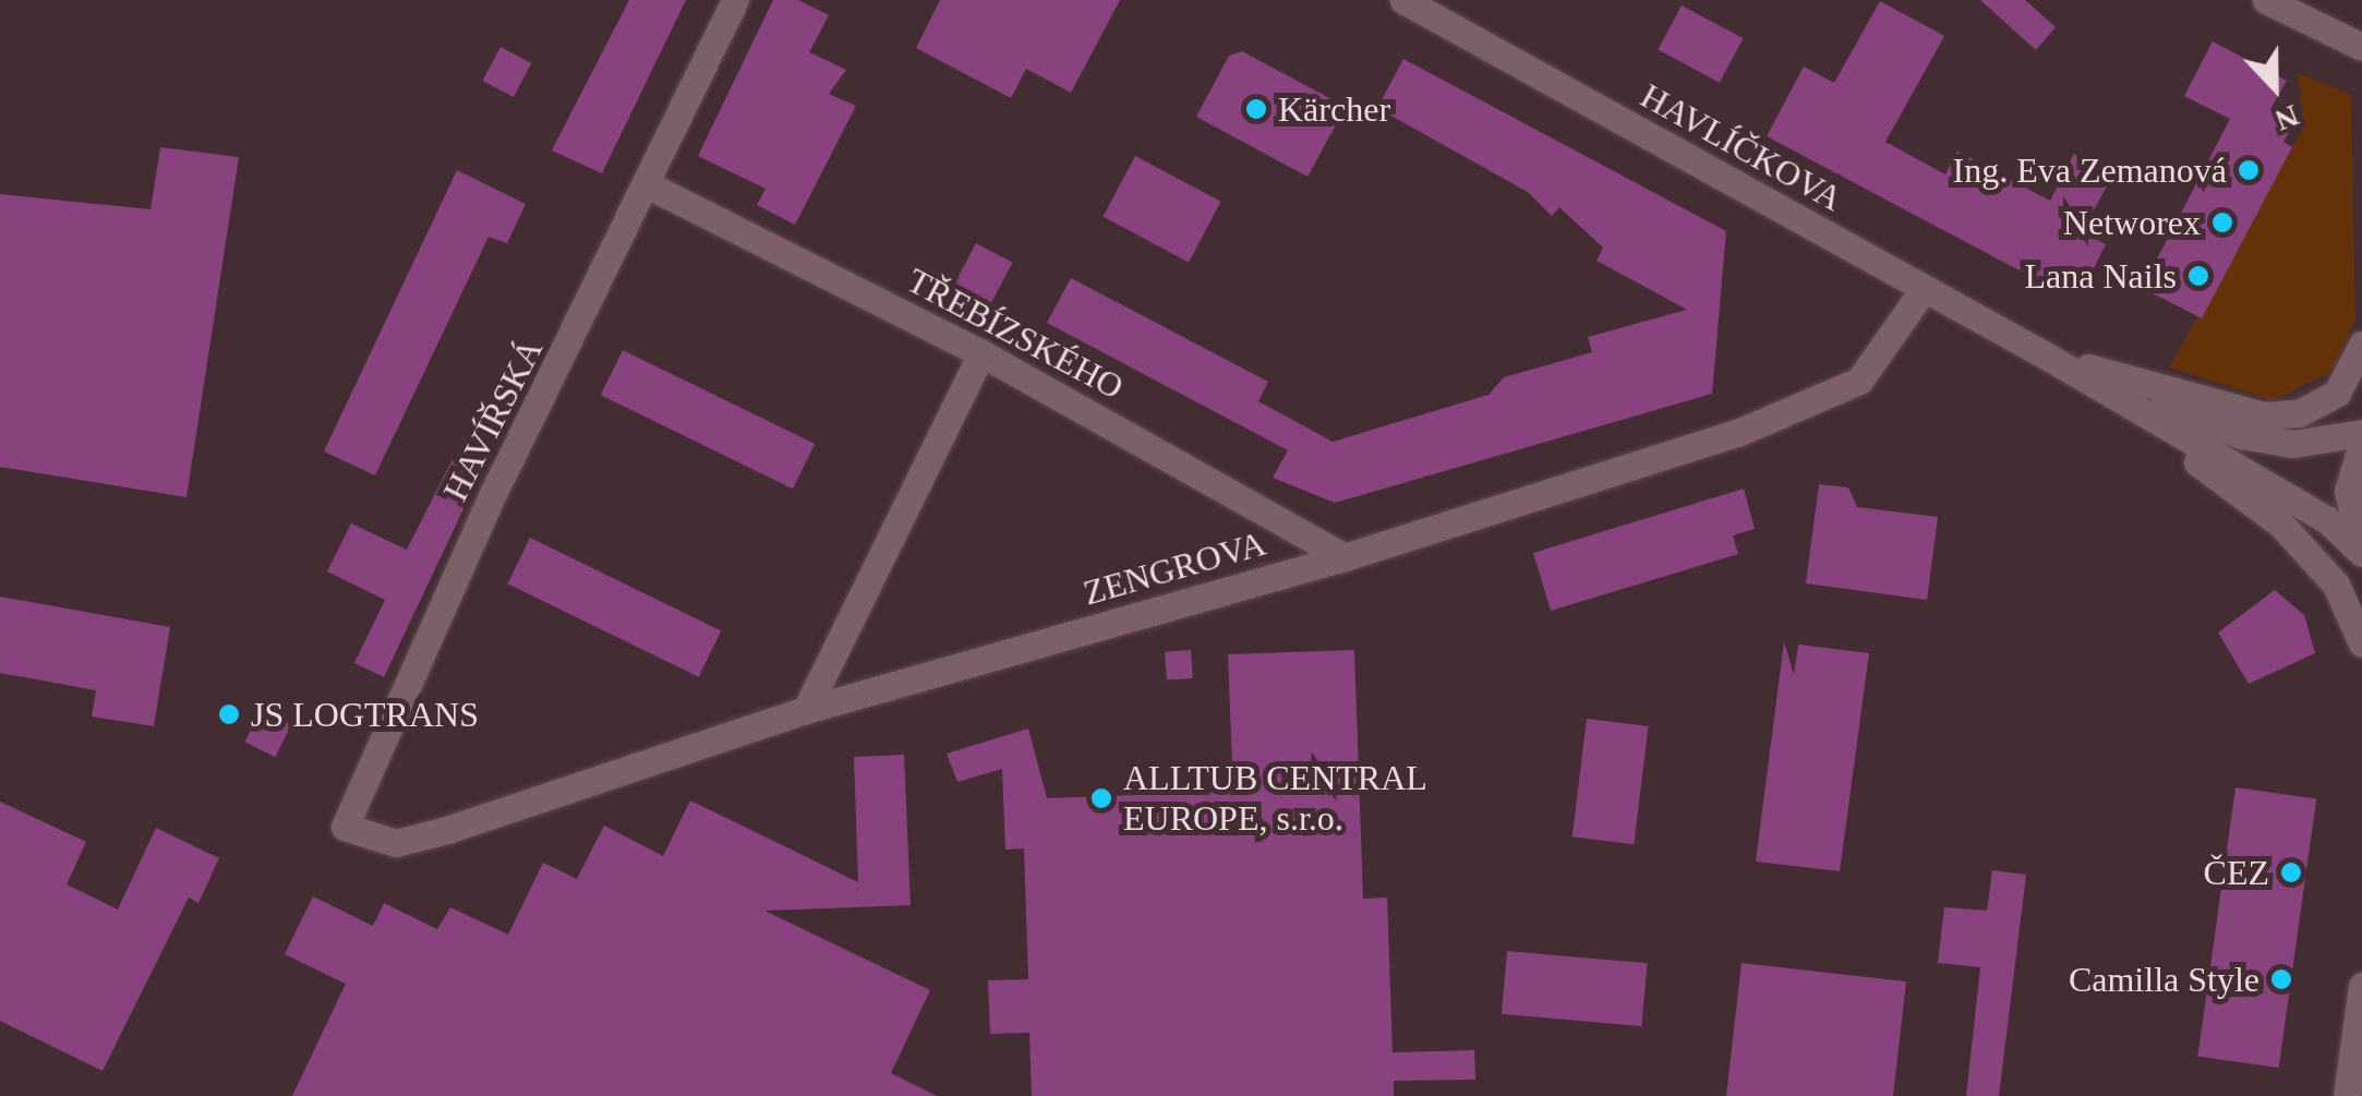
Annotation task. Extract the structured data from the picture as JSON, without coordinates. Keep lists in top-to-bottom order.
{
  "streets": {
    "street": [
      "HAVLÍČKOVA",
      "TŘEBÍZSKÉHO",
      "HAVÍŘSKÁ",
      "ZENGROVA"
    ]
  },
  "crossings": [
    ["HAVLÍČKOVA", "ZENGROVA"],
    ["TŘEBÍZSKÉHO", "HAVÍŘSKÁ"],
    ["TŘEBÍZSKÉHO", "ZENGROVA"],
    ["HAVÍŘSKÁ", "ZENGROVA"]
  ],
  "places": [
    "Kärcher",
    "Ing. Eva Zemanová",
    "Networex",
    "Lana Nails",
    "JS LOGTRANS",
    "ALLTUB CENTRAL EUROPE, s.r.o.",
    "ČEZ",
    "Camilla Style"
  ],
  "north": "bottom"
}
